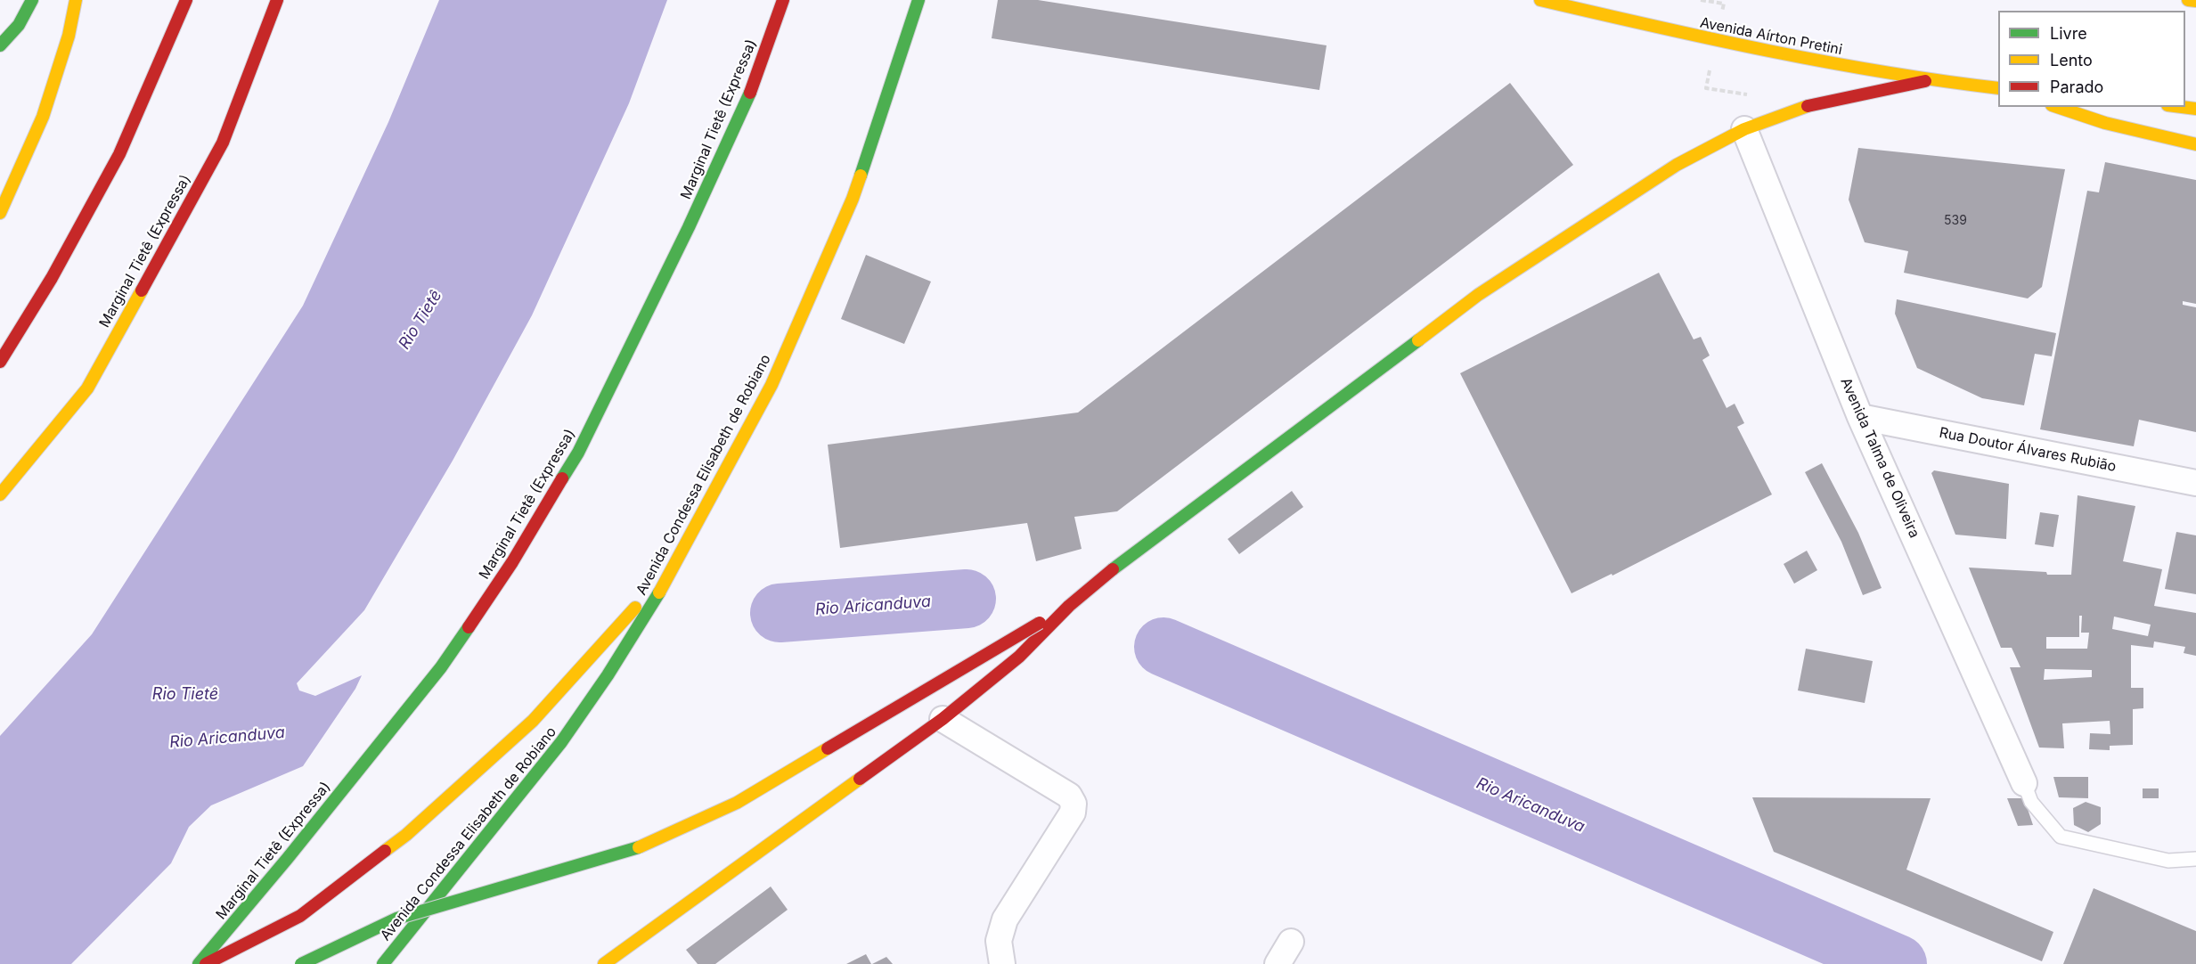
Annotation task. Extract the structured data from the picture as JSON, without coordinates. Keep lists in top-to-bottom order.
{
  "streets": {
    "main road": ["Avenida Aírton Pretini", "Marginal Tietê (Expressa)", "Avenida Condessa Elisabeth de Robiano"],
    "street": ["Rua Doutor Álvares Rubião", "Avenida Talma de Oliveira"]
  },
  "crossings": [
    ["Rua Doutor Álvares Rubião", "Avenida Talma de Oliveira"]
  ],
  "water": ["Rio Tietê", "Rio Aricanduva"],
  "house_numbers": ["539"],
  "legend": ["Livre", "Lento", "Parado"]
}
